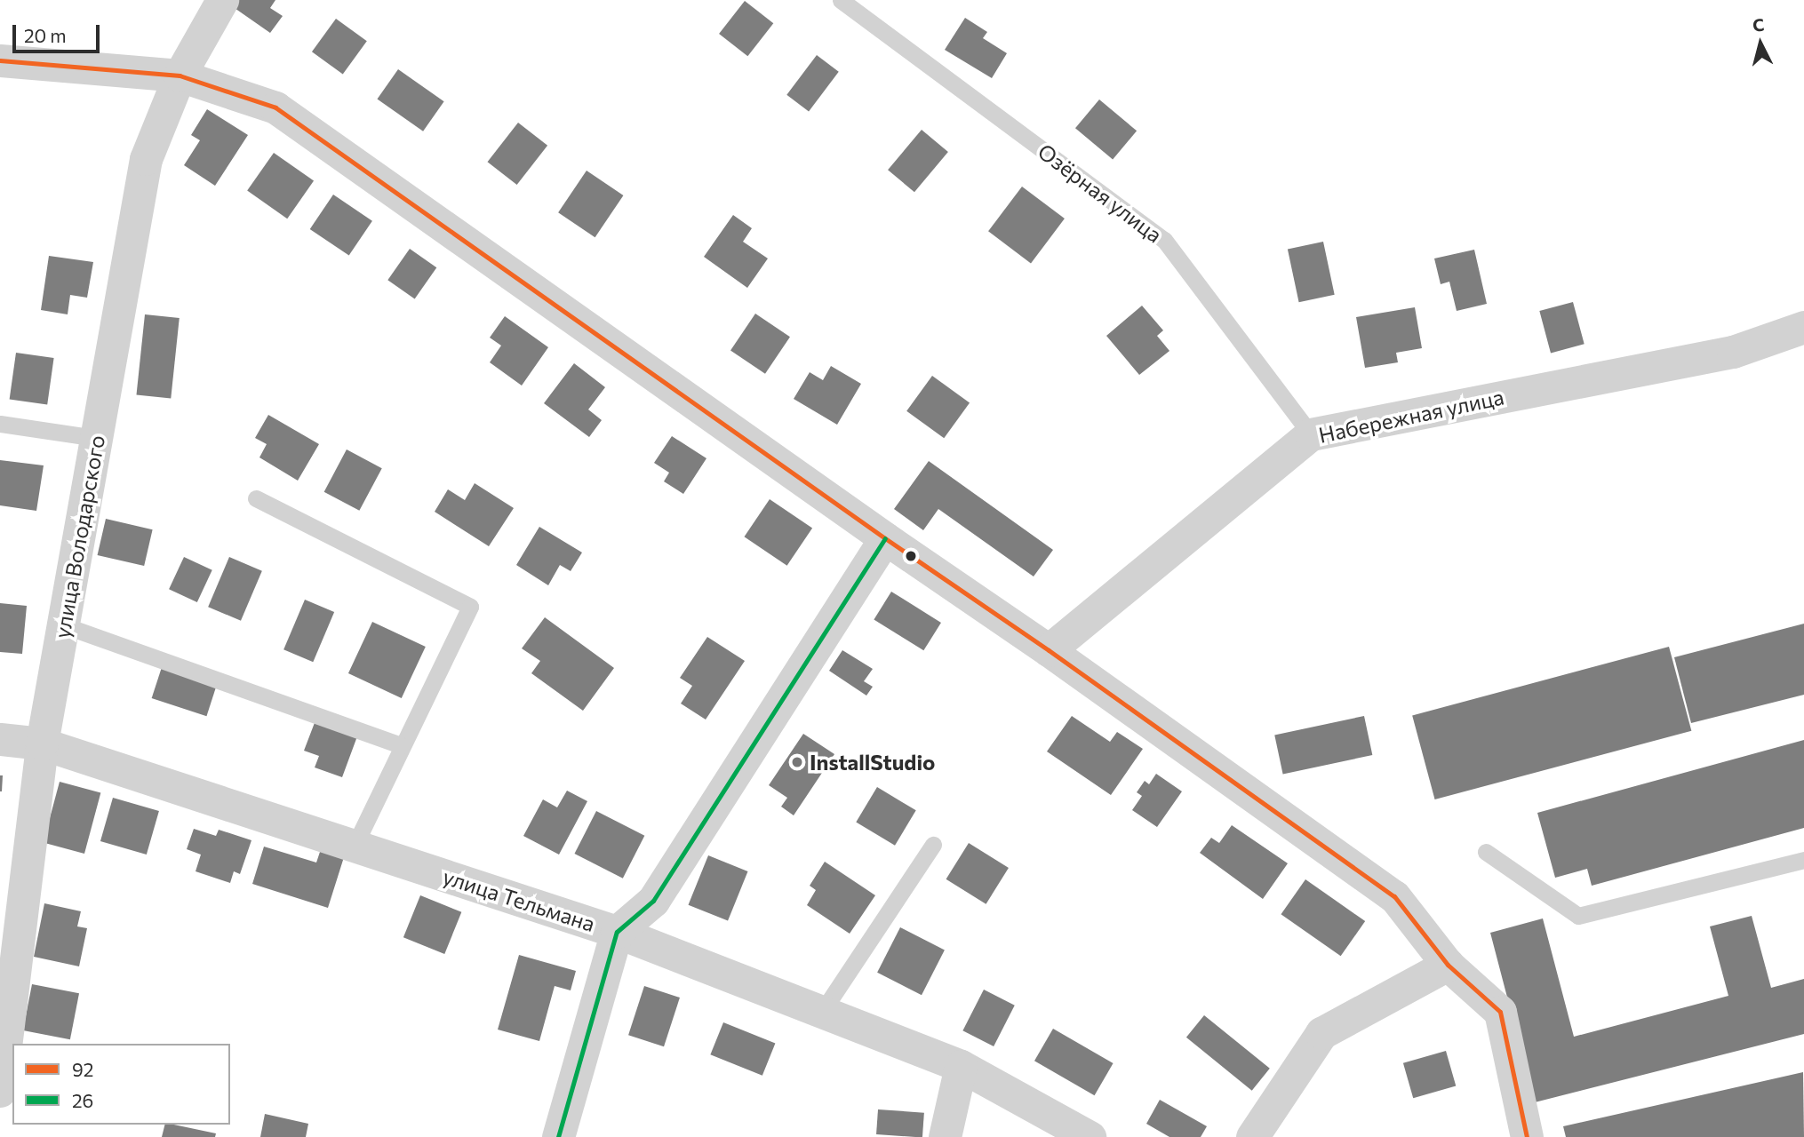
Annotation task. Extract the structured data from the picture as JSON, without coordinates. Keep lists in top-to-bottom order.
{
  "streets": {
    "street": ["Набережная улица", "улица Володарского", "улица Тельмана"],
    "lane": ["Озёрная улица"]
  },
  "crossings": [
    ["Озёрная улица", "Набережная улица"],
    ["улица Володарского", "улица Тельмана"]
  ],
  "places": ["InstallStudio"],
  "lines": ["transit line 92", "transit line 26"],
  "legend": ["92", "26"],
  "scale_bar": "20 m",
  "north": "top"
}
